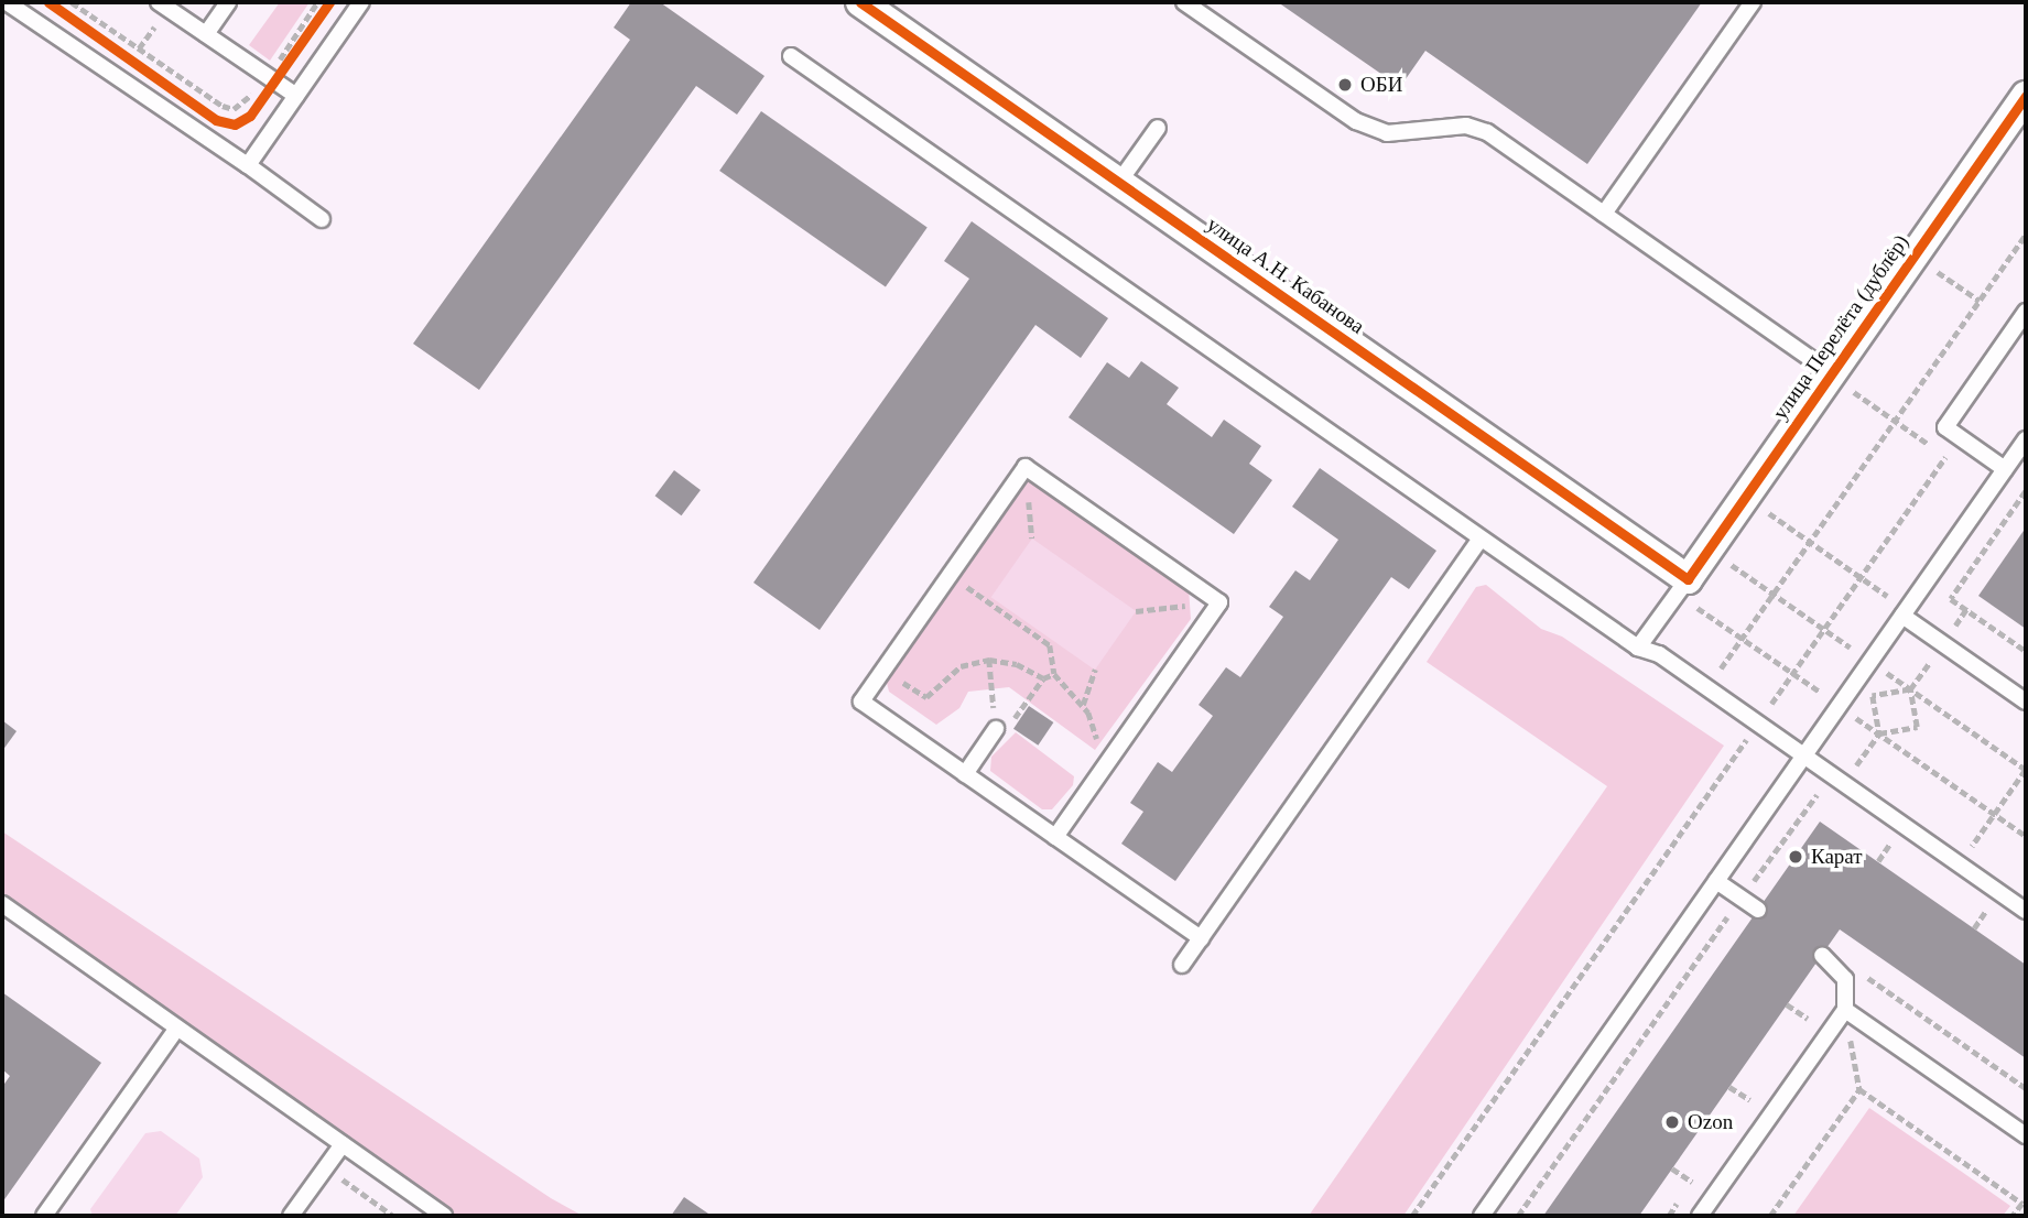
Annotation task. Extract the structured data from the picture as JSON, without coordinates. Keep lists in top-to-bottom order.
{
  "streets": {
    "street": ["улица А.Н. Кабанова", "улица Перелёта (дублёр)"]
  },
  "crossings": [
    ["улица А.Н. Кабанова", "улица Перелёта (дублёр)"]
  ],
  "places": ["ОБИ", "Карат", "Ozon"]
}
